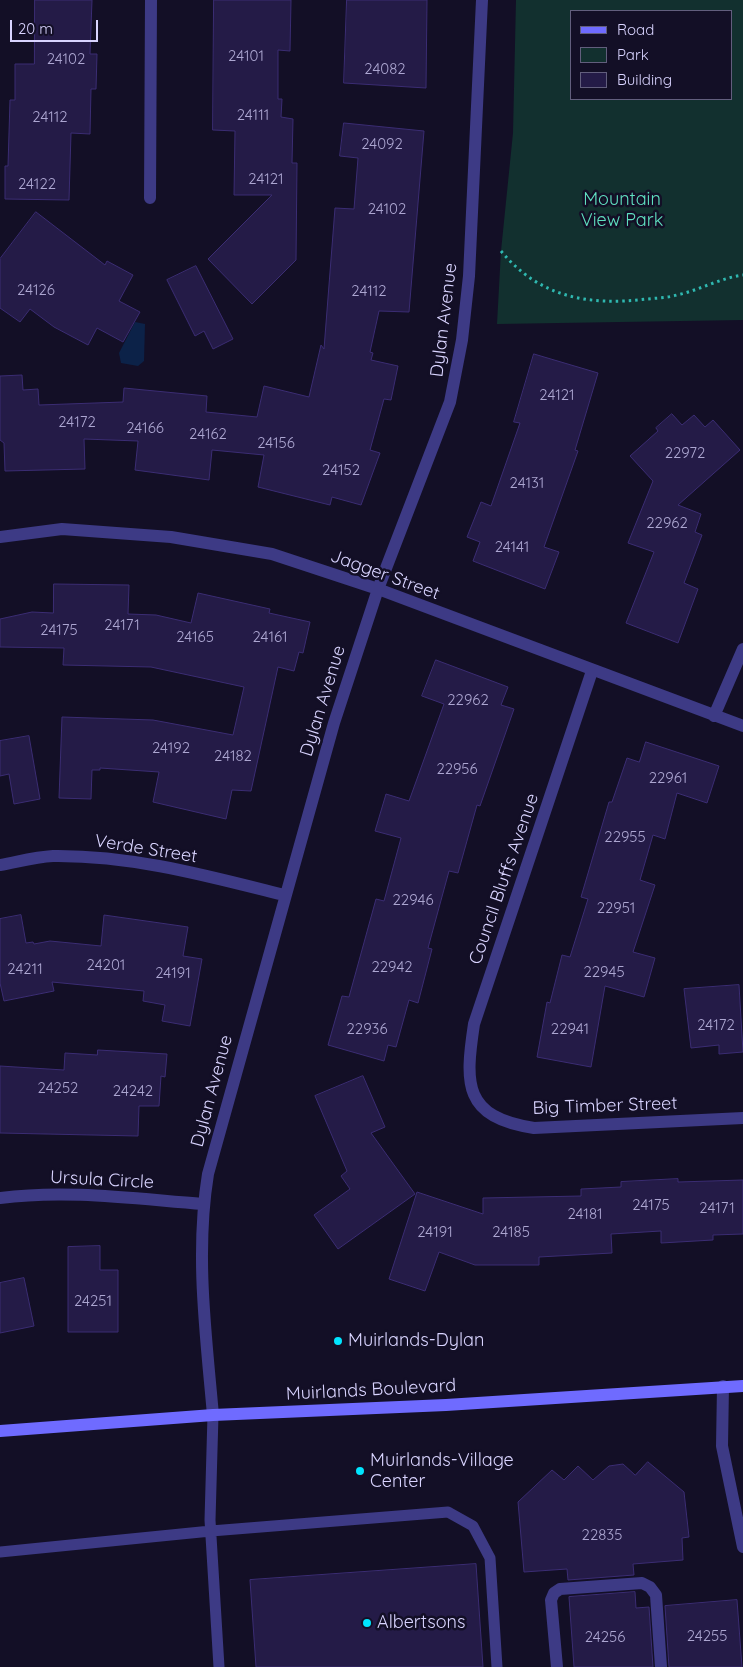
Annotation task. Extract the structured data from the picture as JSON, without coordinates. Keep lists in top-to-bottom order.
{
  "streets": {
    "main road": ["Muirlands Boulevard"],
    "street": [
      "Dylan Avenue",
      "Jagger Street",
      "Verde Street",
      "Council Bluffs Avenue",
      "Big Timber Street",
      "Ursula Circle"
    ]
  },
  "crossings": [
    ["Dylan Avenue", "Jagger Street"],
    ["Dylan Avenue", "Verde Street"],
    ["Dylan Avenue", "Ursula Circle"],
    ["Dylan Avenue", "Muirlands Boulevard"],
    ["Jagger Street", "Council Bluffs Avenue"],
    ["Council Bluffs Avenue", "Big Timber Street"]
  ],
  "parks": ["Mountain View Park"],
  "places": ["Muirlands-Dylan", "Muirlands-Village Center", "Albertsons"],
  "house_numbers": [
    "24101",
    "24102",
    "24082",
    "24111",
    "24112",
    "24092",
    "24121",
    "24122",
    "24102",
    "24126",
    "24112",
    "24121",
    "24172",
    "24166",
    "24162",
    "24156",
    "22972",
    "24152",
    "24131",
    "22962",
    "24141",
    "24171",
    "24175",
    "24165",
    "24161",
    "22962",
    "24192",
    "24182",
    "22956",
    "22961",
    "22955",
    "22946",
    "22951",
    "24201",
    "22942",
    "24211",
    "22945",
    "24191",
    "24172",
    "22936",
    "22941",
    "24252",
    "24242",
    "24175",
    "24171",
    "24181",
    "24191",
    "24185",
    "24251",
    "22835",
    "24255",
    "24256"
  ],
  "legend": ["Road", "Park", "Building"],
  "scale_bar": "20 m"
}
